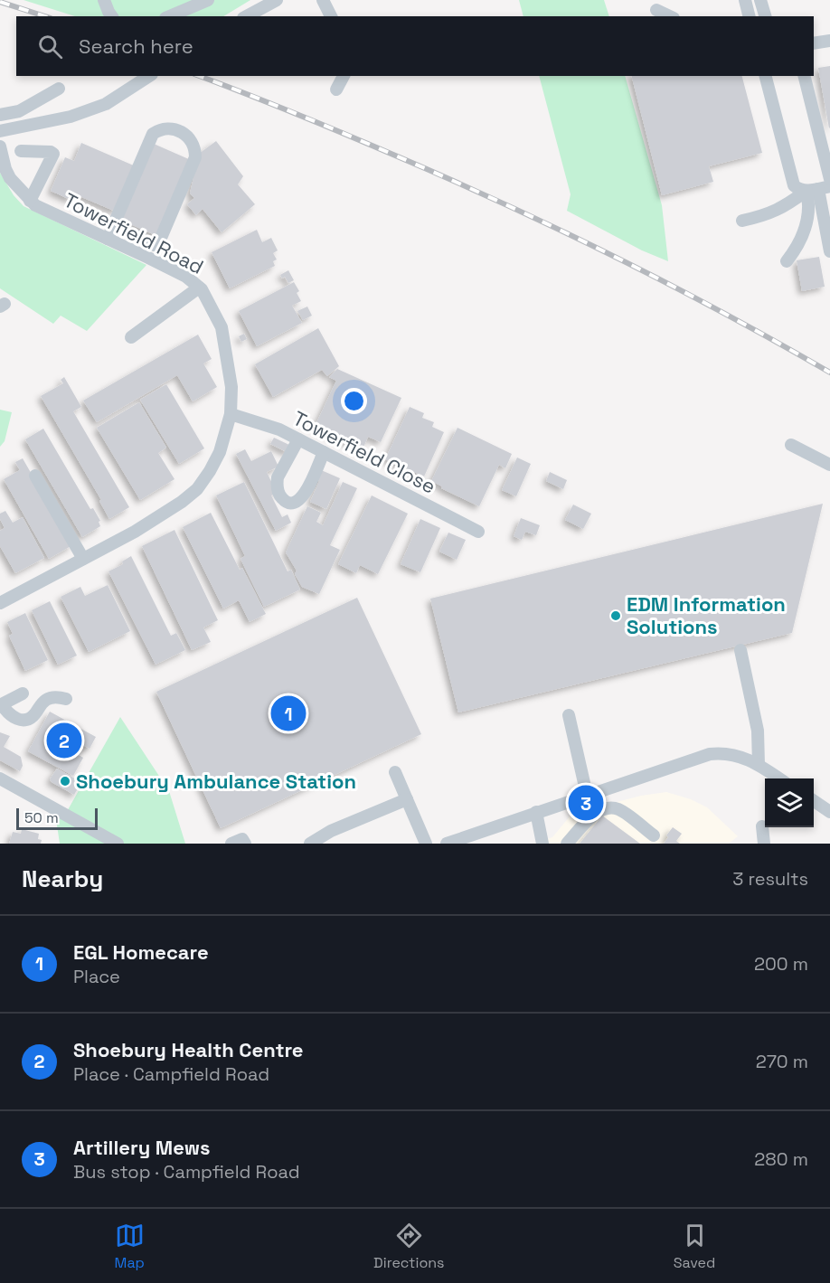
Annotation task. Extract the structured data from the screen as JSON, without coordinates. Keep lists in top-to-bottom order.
{
  "streets": {
    "street": ["Towerfield Road", "Towerfield Close"]
  },
  "crossings": [
    ["Towerfield Road", "Towerfield Close"]
  ],
  "places": ["EDM Information Solutions", "Shoebury Ambulance Station"],
  "scale_bar": "50 m",
  "page": {
    "search": "Search here",
    "pins": ["1", "2", "3"],
    "scale": "50 m",
    "heading": ["Nearby", "3 results"],
    "list": [
      {
        "mark": "1",
        "name": "EGL Homecare",
        "note": "Place",
        "value": "200 m"
      },
      {
        "mark": "2",
        "name": "Shoebury Health Centre",
        "note": "Place · Campfield Road",
        "value": "270 m"
      },
      {
        "mark": "3",
        "name": "Artillery Mews",
        "note": "Bus stop · Campfield Road",
        "value": "280 m"
      }
    ],
    "nav": ["Map", "Directions", "Saved"]
  }
}
